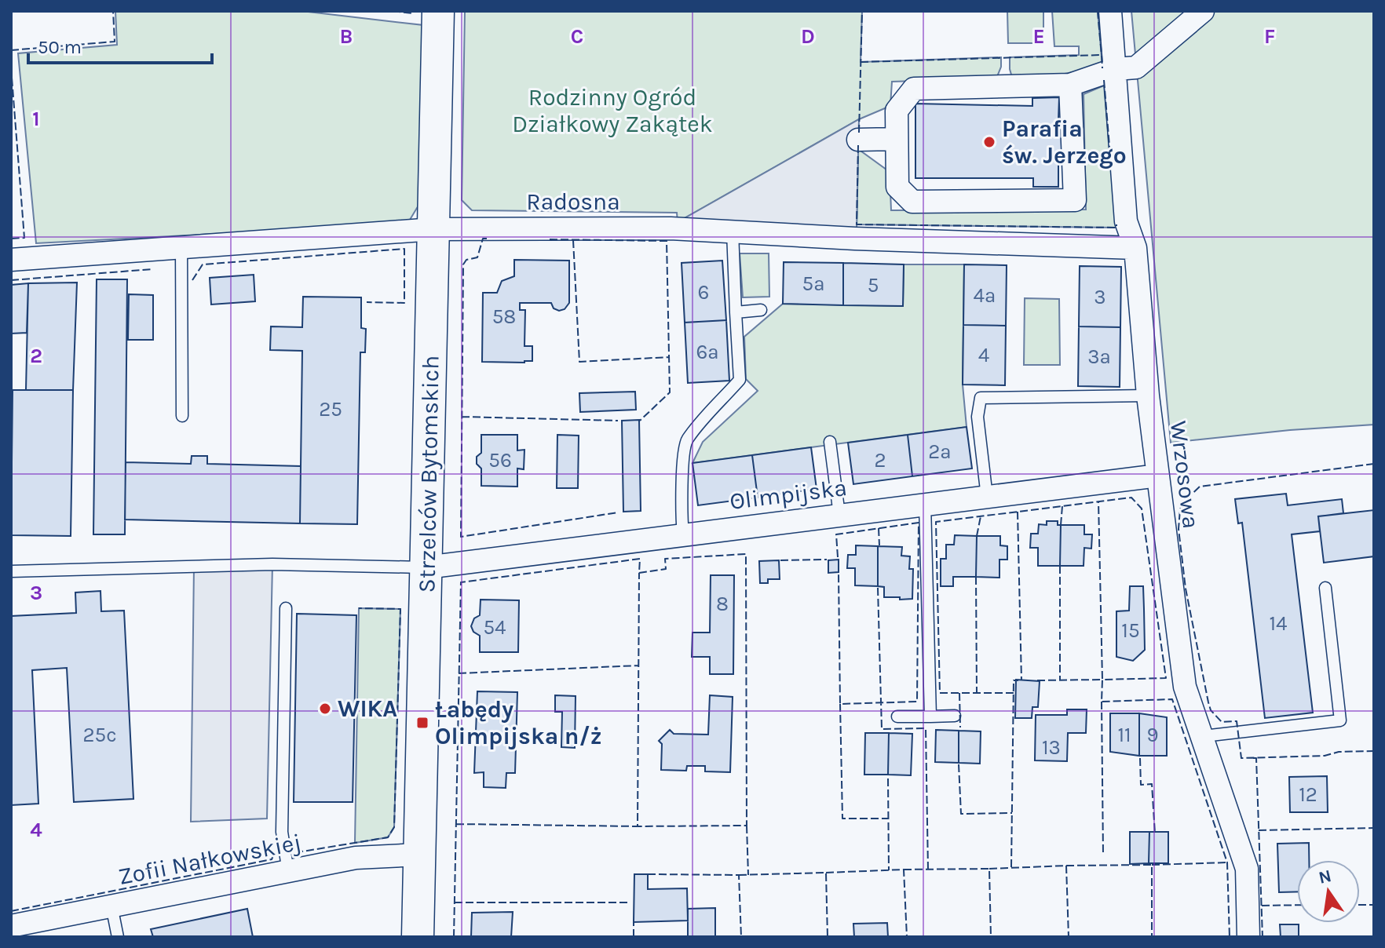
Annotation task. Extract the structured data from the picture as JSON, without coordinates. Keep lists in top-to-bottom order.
{
  "streets": {
    "street": [
      "Radosna",
      "Strzelców Bytomskich",
      "Wrzosowa",
      "Olimpijska",
      "Zofii Nałkowskiej"
    ]
  },
  "crossings": [
    ["Radosna", "Strzelców Bytomskich"],
    ["Radosna", "Wrzosowa"],
    ["Strzelców Bytomskich", "Olimpijska"],
    ["Strzelców Bytomskich", "Zofii Nałkowskiej"],
    ["Wrzosowa", "Olimpijska"]
  ],
  "parks": ["Rodzinny Ogród Działkowy Zakątek"],
  "places": {
    "other": ["Parafia św. Jerzego", "WIKA"],
    "transit": ["Łabędy Olimpijska n/ż"]
  },
  "house_numbers": [
    "5a",
    "5",
    "6",
    "4a",
    "3",
    "58",
    "6a",
    "4",
    "3a",
    "25",
    "2a",
    "56",
    "2",
    "8",
    "14",
    "54",
    "15",
    "25c",
    "11",
    "9",
    "13",
    "12"
  ],
  "scale_bar": "50 m",
  "north": "top",
  "grid": {
    "columns": [
      "B",
      "C",
      "D",
      "E",
      "F"
    ],
    "rows": [
      "1",
      "2",
      "3",
      "4"
    ]
  }
}
